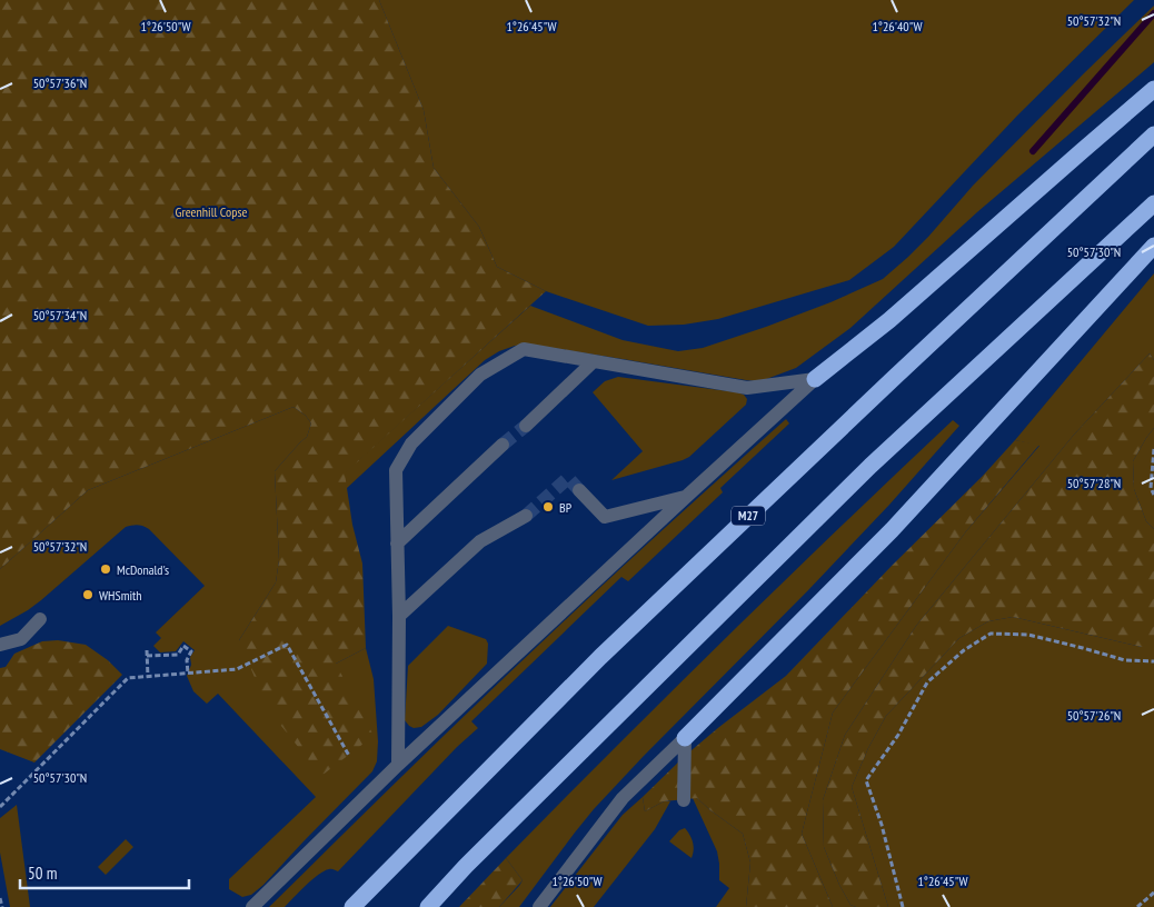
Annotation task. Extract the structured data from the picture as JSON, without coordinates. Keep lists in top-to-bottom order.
{
  "streets": {
    "highway": ["M27"]
  },
  "parks": ["Greenhill Copse"],
  "places": ["BP", "McDonald's", "WHSmith"],
  "scale_bar": "50 m",
  "coordinates": [
    "50°57'32\"N",
    "1°26'50\"W",
    "1°26'45\"W",
    "1°26'40\"W",
    "50°57'36\"N",
    "50°57'30\"N",
    "50°57'34\"N",
    "50°57'28\"N",
    "50°57'26\"N"
  ]
}
